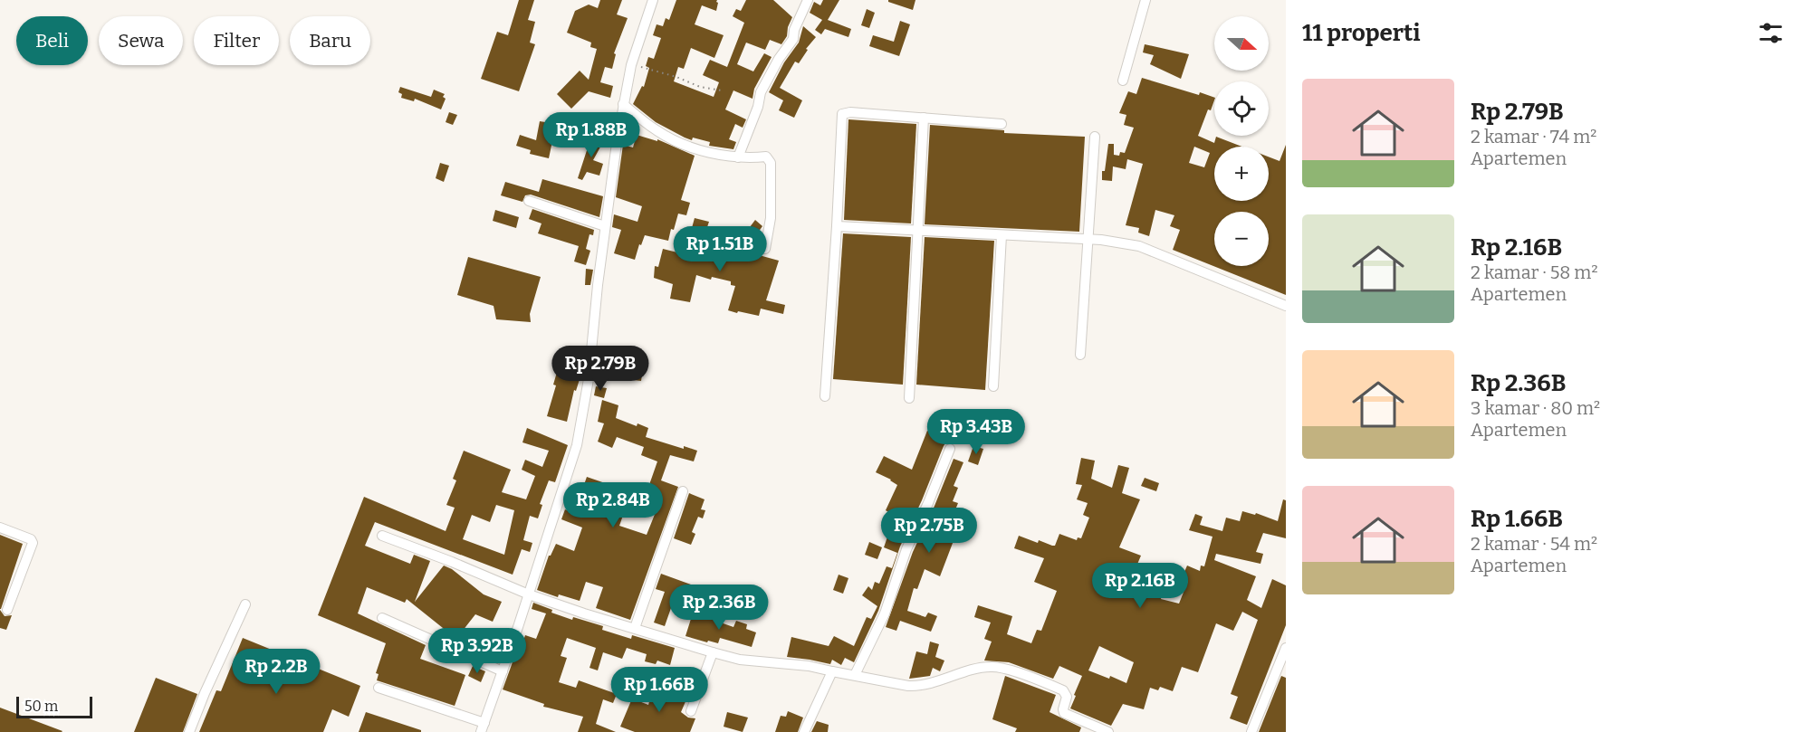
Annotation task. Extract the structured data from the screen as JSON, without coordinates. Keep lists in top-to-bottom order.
{
  "scale_bar": "50 m",
  "north": "right",
  "page": {
    "heading": "11 properti",
    "map_buttons": ["+", "−"],
    "chip": [
      "Beli",
      "Sewa",
      "Filter",
      "Baru"
    ],
    "list": [
      {
        "name": "Rp 2.79B",
        "note": "2 kamar · 74 m² · Apartemen"
      },
      {
        "name": "Rp 2.16B",
        "note": "2 kamar · 58 m² · Apartemen"
      },
      {
        "name": "Rp 2.36B",
        "note": "3 kamar · 80 m² · Apartemen"
      },
      {
        "name": "Rp 1.66B",
        "note": "2 kamar · 54 m² · Apartemen"
      }
    ],
    "price": [
      "Rp 1.88B",
      "Rp 1.51B",
      "Rp 2.79B",
      "Rp 3.43B",
      "Rp 2.84B",
      "Rp 2.75B",
      "Rp 2.16B",
      "Rp 2.36B",
      "Rp 3.92B",
      "Rp 2.2B",
      "Rp 1.66B"
    ],
    "scale": "50 m"
  }
}
